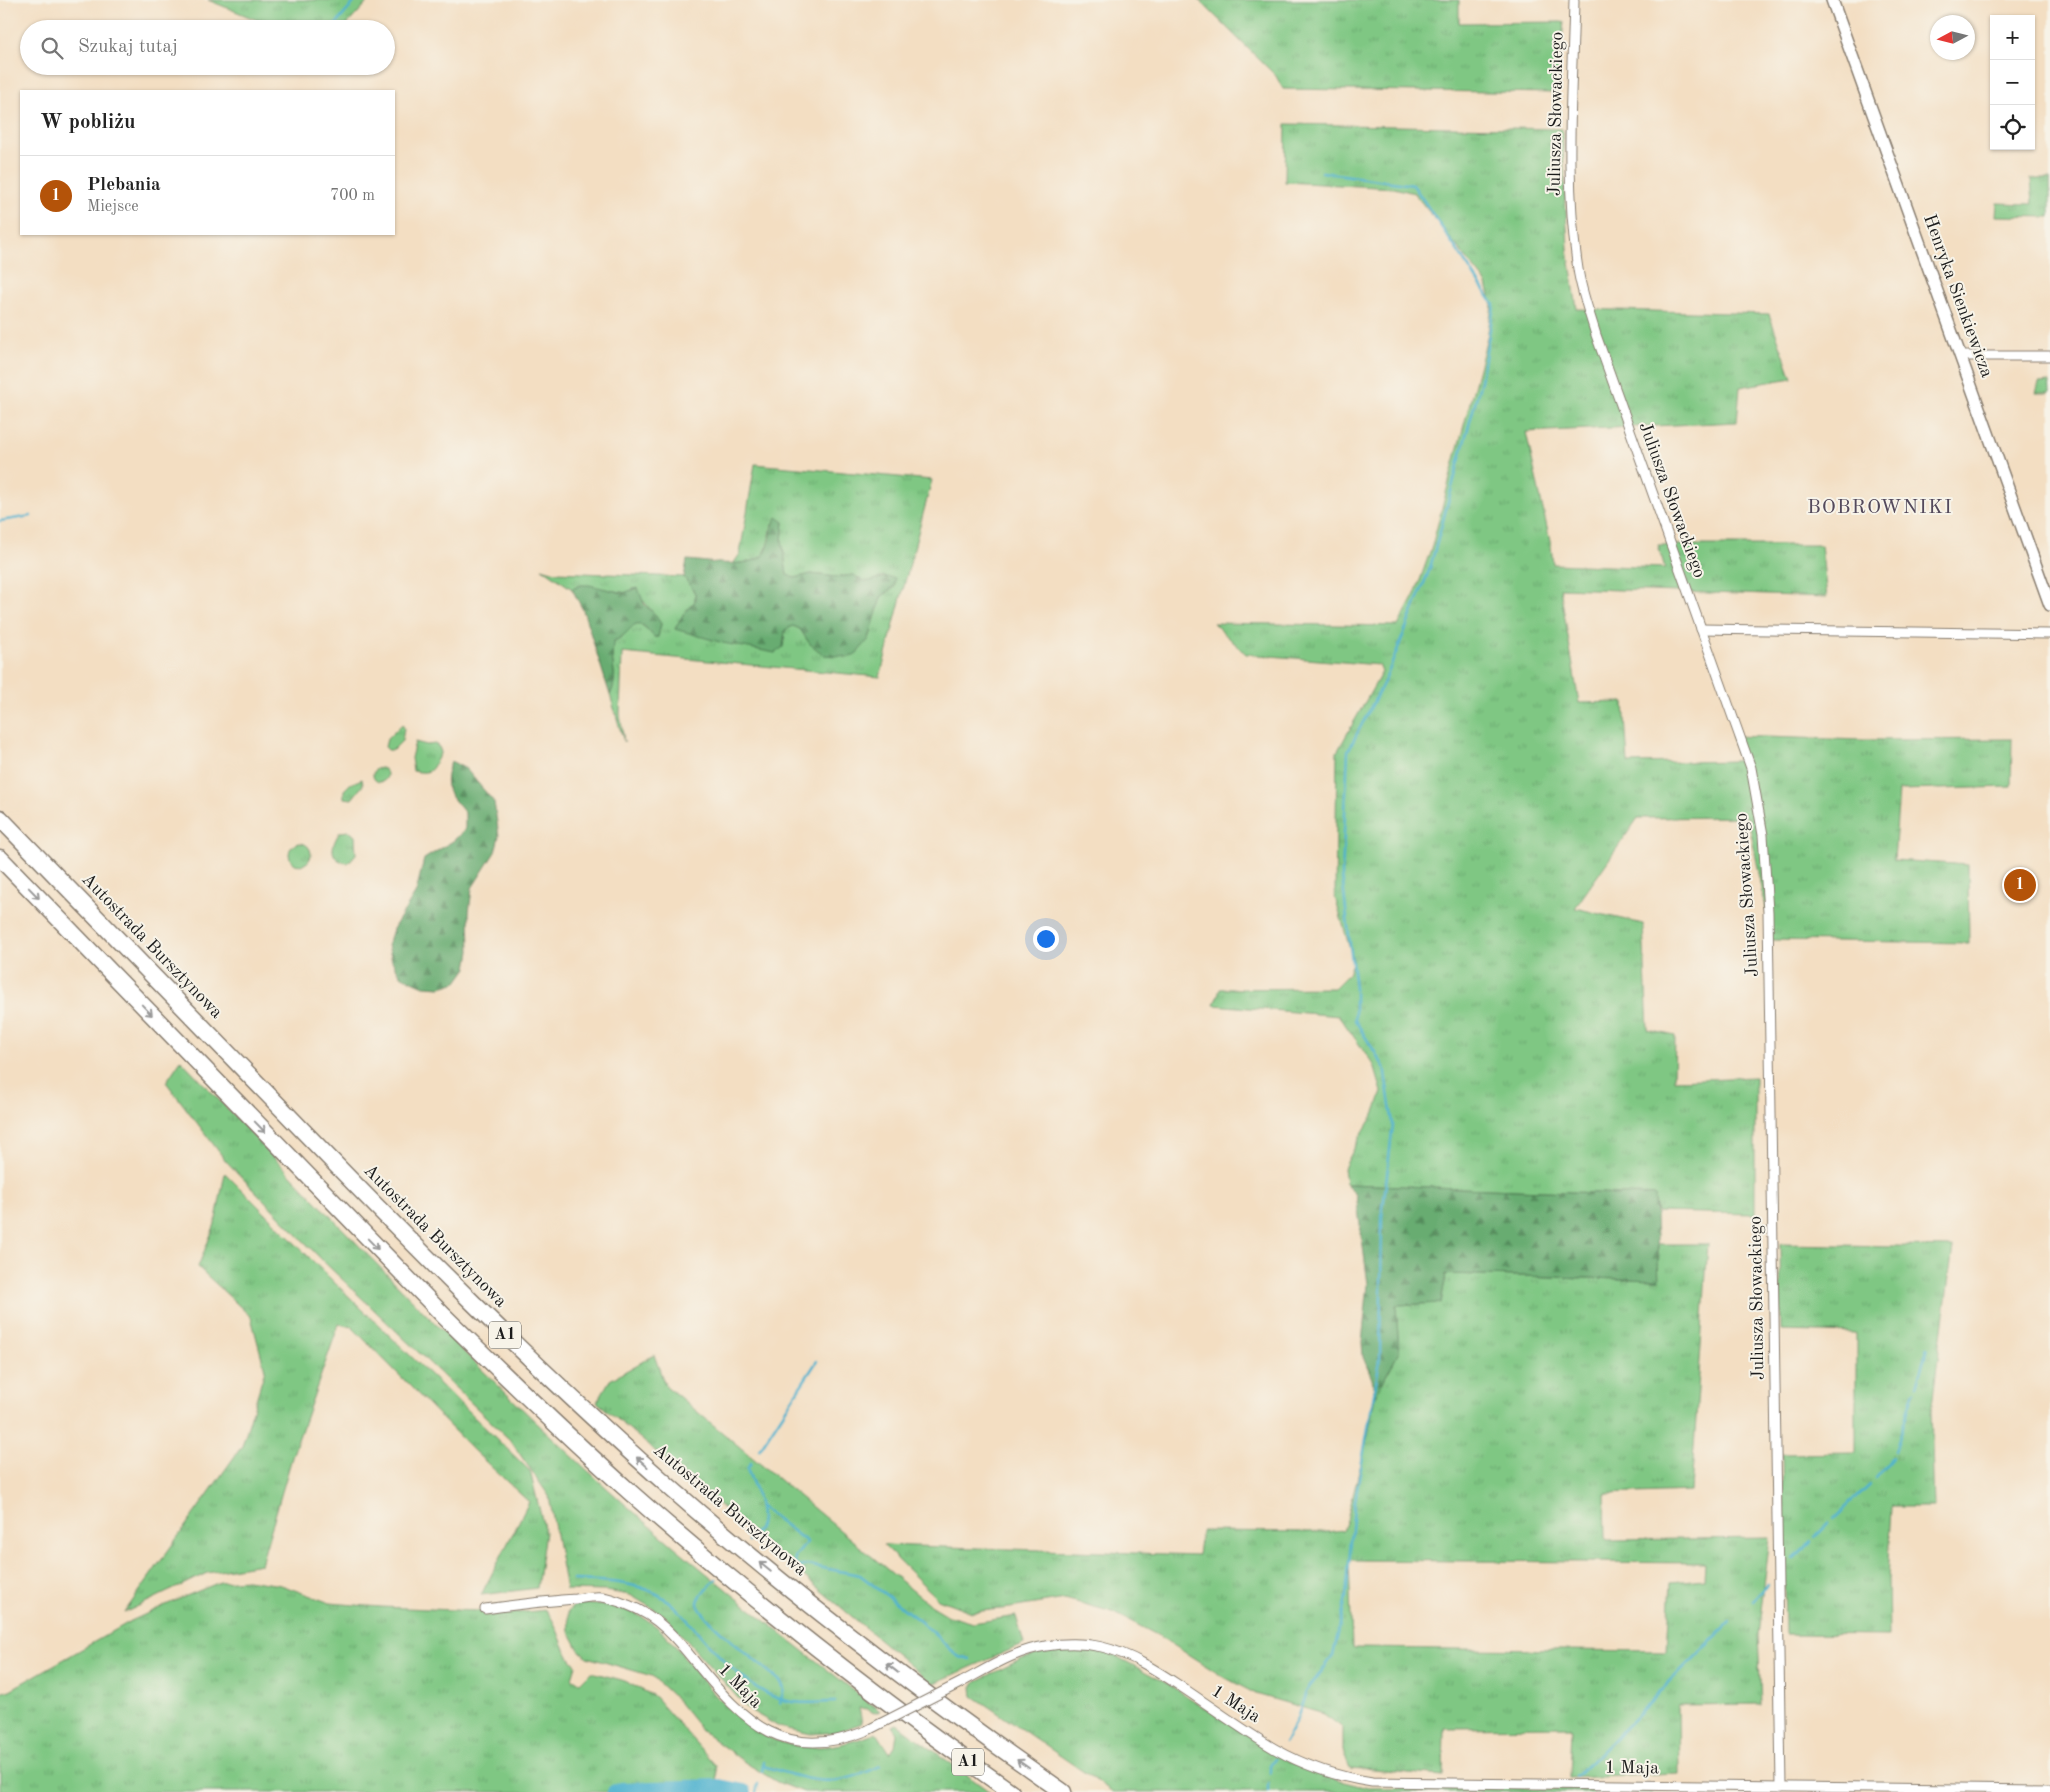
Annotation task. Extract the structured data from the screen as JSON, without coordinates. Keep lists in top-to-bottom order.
{
  "streets": {
    "highway": ["Autostrada Bursztynowa", "A1"],
    "street": ["Juliusza Słowackiego", "Henryka Sienkiewicza", "1 Maja"]
  },
  "crossings": [
    ["Juliusza Słowackiego", "1 Maja"]
  ],
  "districts": ["BOBROWNIKI"],
  "north": "left",
  "page": {
    "map_buttons": ["+", "−"],
    "search": "Szukaj tutaj",
    "heading": "W pobliżu",
    "list": [
      {
        "mark": "1",
        "name": "Plebania",
        "note": "Miejsce",
        "value": "700 m"
      }
    ],
    "pins": "1"
  }
}
